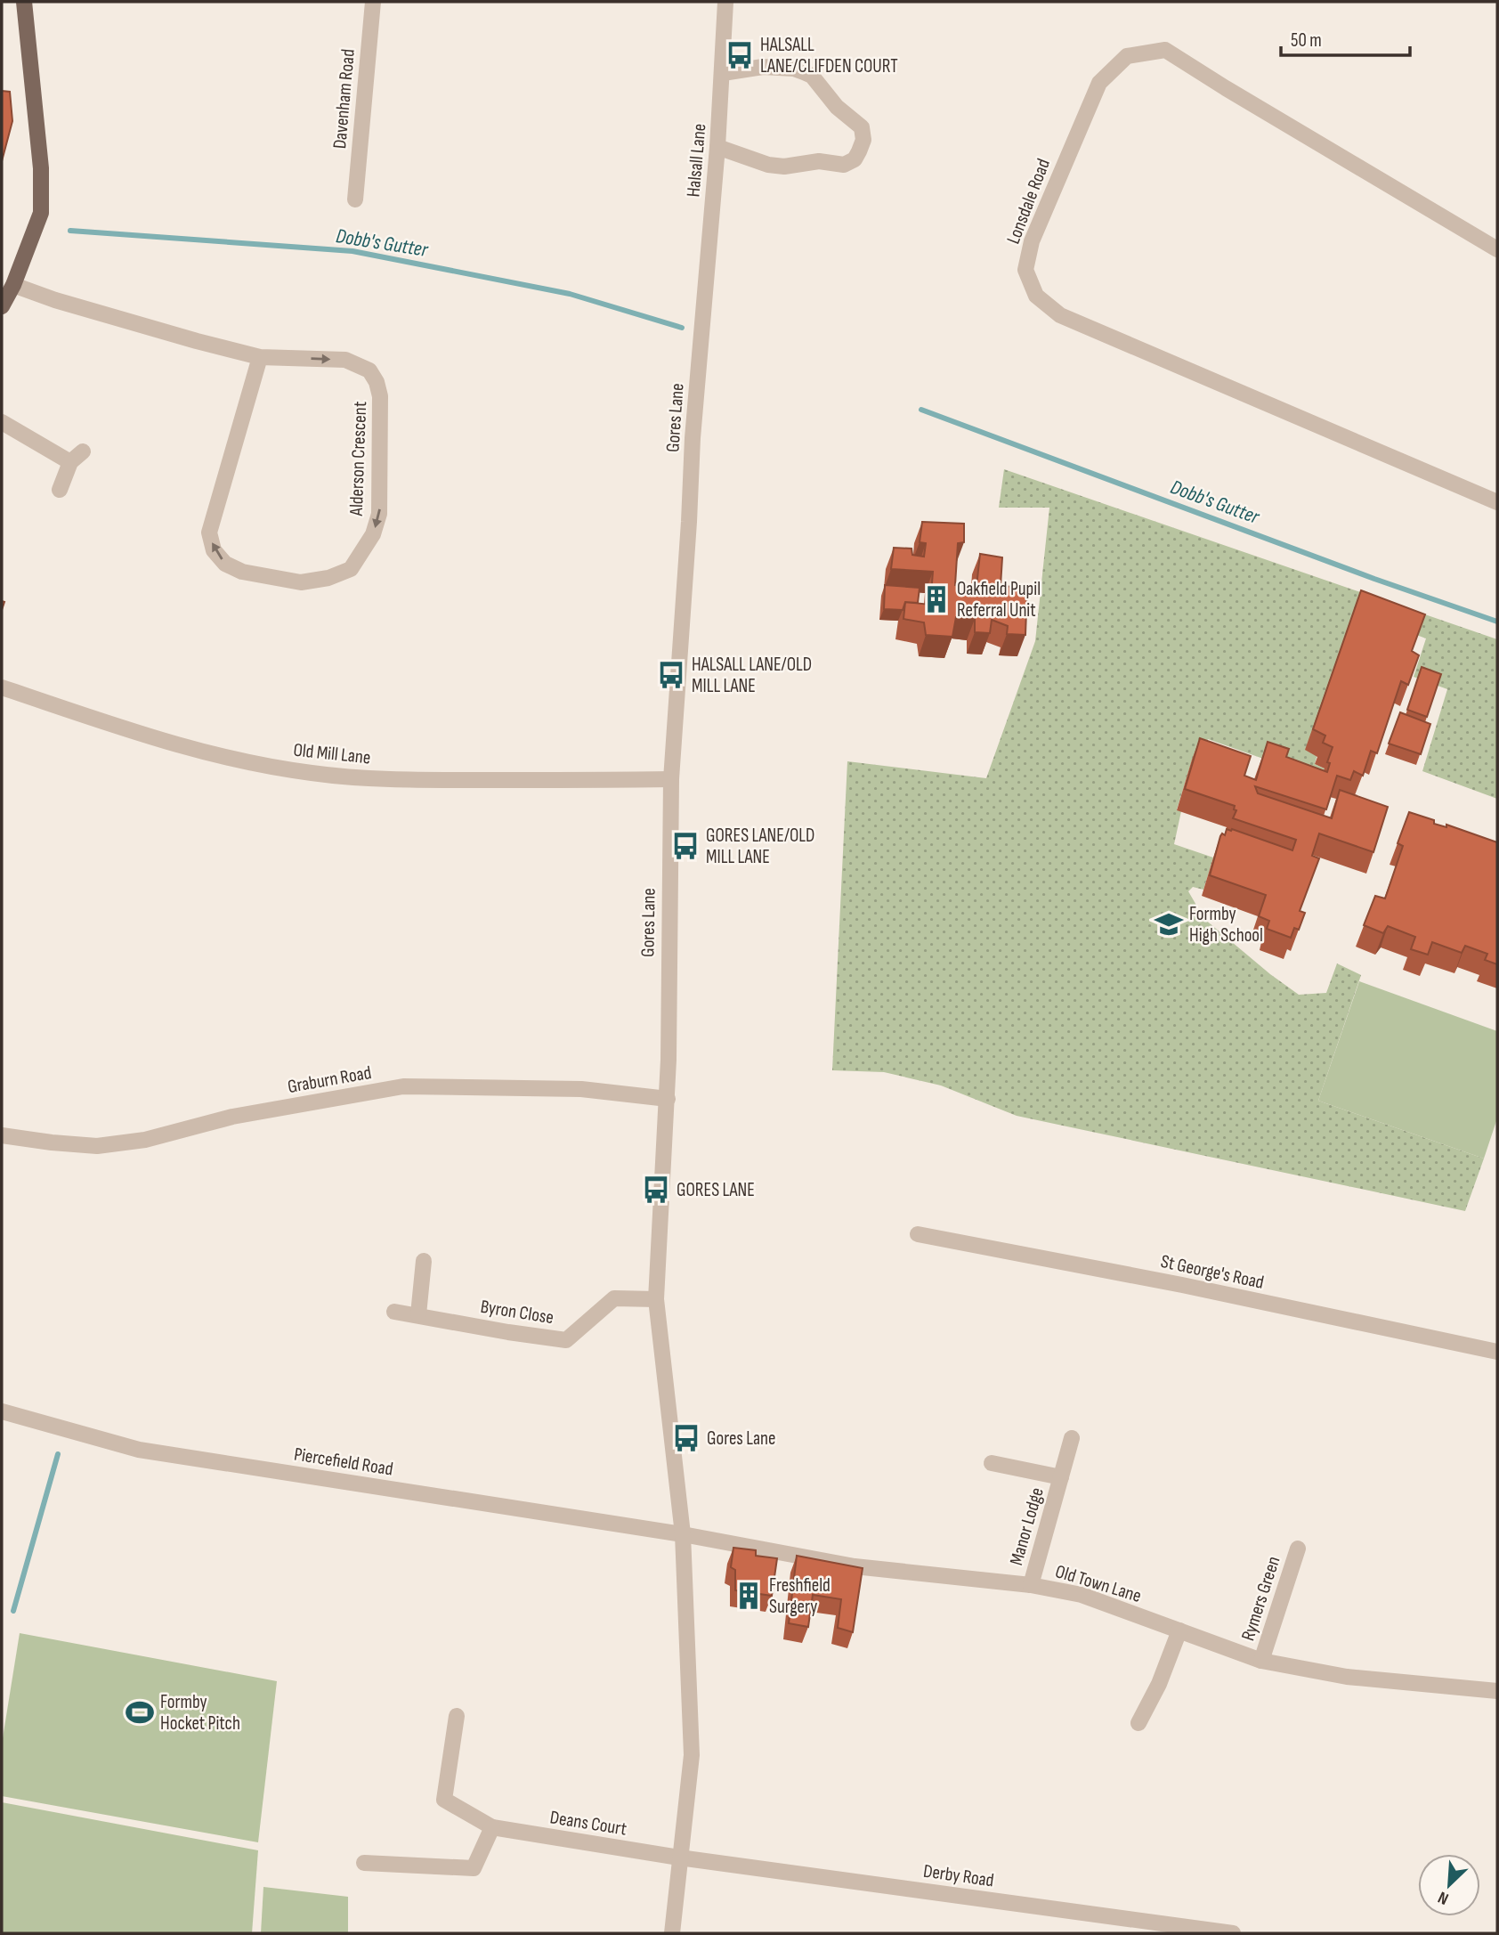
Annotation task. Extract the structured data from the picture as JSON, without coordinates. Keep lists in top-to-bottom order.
{
  "streets": {
    "street": [
      "Davenham Road",
      "Halsall Lane",
      "Lonsdale Road",
      "Gores Lane",
      "Alderson Crescent",
      "Old Mill Lane",
      "Graburn Road",
      "St George's Road",
      "Byron Close",
      "Piercefield Road",
      "Manor Lodge",
      "Old Town Lane",
      "Rymers Green",
      "Deans Court",
      "Derby Road"
    ]
  },
  "crossings": [
    ["Halsall Lane", "Gores Lane"],
    ["Gores Lane", "Old Mill Lane"],
    ["Gores Lane", "Graburn Road"],
    ["Gores Lane", "Byron Close"],
    ["Gores Lane", "Piercefield Road"],
    ["Gores Lane", "Old Town Lane"],
    ["Gores Lane", "Deans Court"],
    ["Gores Lane", "Derby Road"],
    ["Piercefield Road", "Old Town Lane"],
    ["Manor Lodge", "Old Town Lane"],
    ["Old Town Lane", "Rymers Green"],
    ["Deans Court", "Derby Road"]
  ],
  "water": ["Dobb's Gutter"],
  "places": {
    "bus stop": [
      "HALSALL LANE/CLIFDEN COURT",
      "HALSALL LANE/OLD MILL LANE",
      "GORES LANE/OLD MILL LANE",
      "GORES LANE",
      "Gores Lane"
    ],
    "building": ["Oakfield Pupil Referral Unit", "Freshfield Surgery"],
    "school or university": ["Formby High School"],
    "sports": ["Formby Hocket Pitch"]
  },
  "scale_bar": "50 m",
  "north": "bottom left"
}
